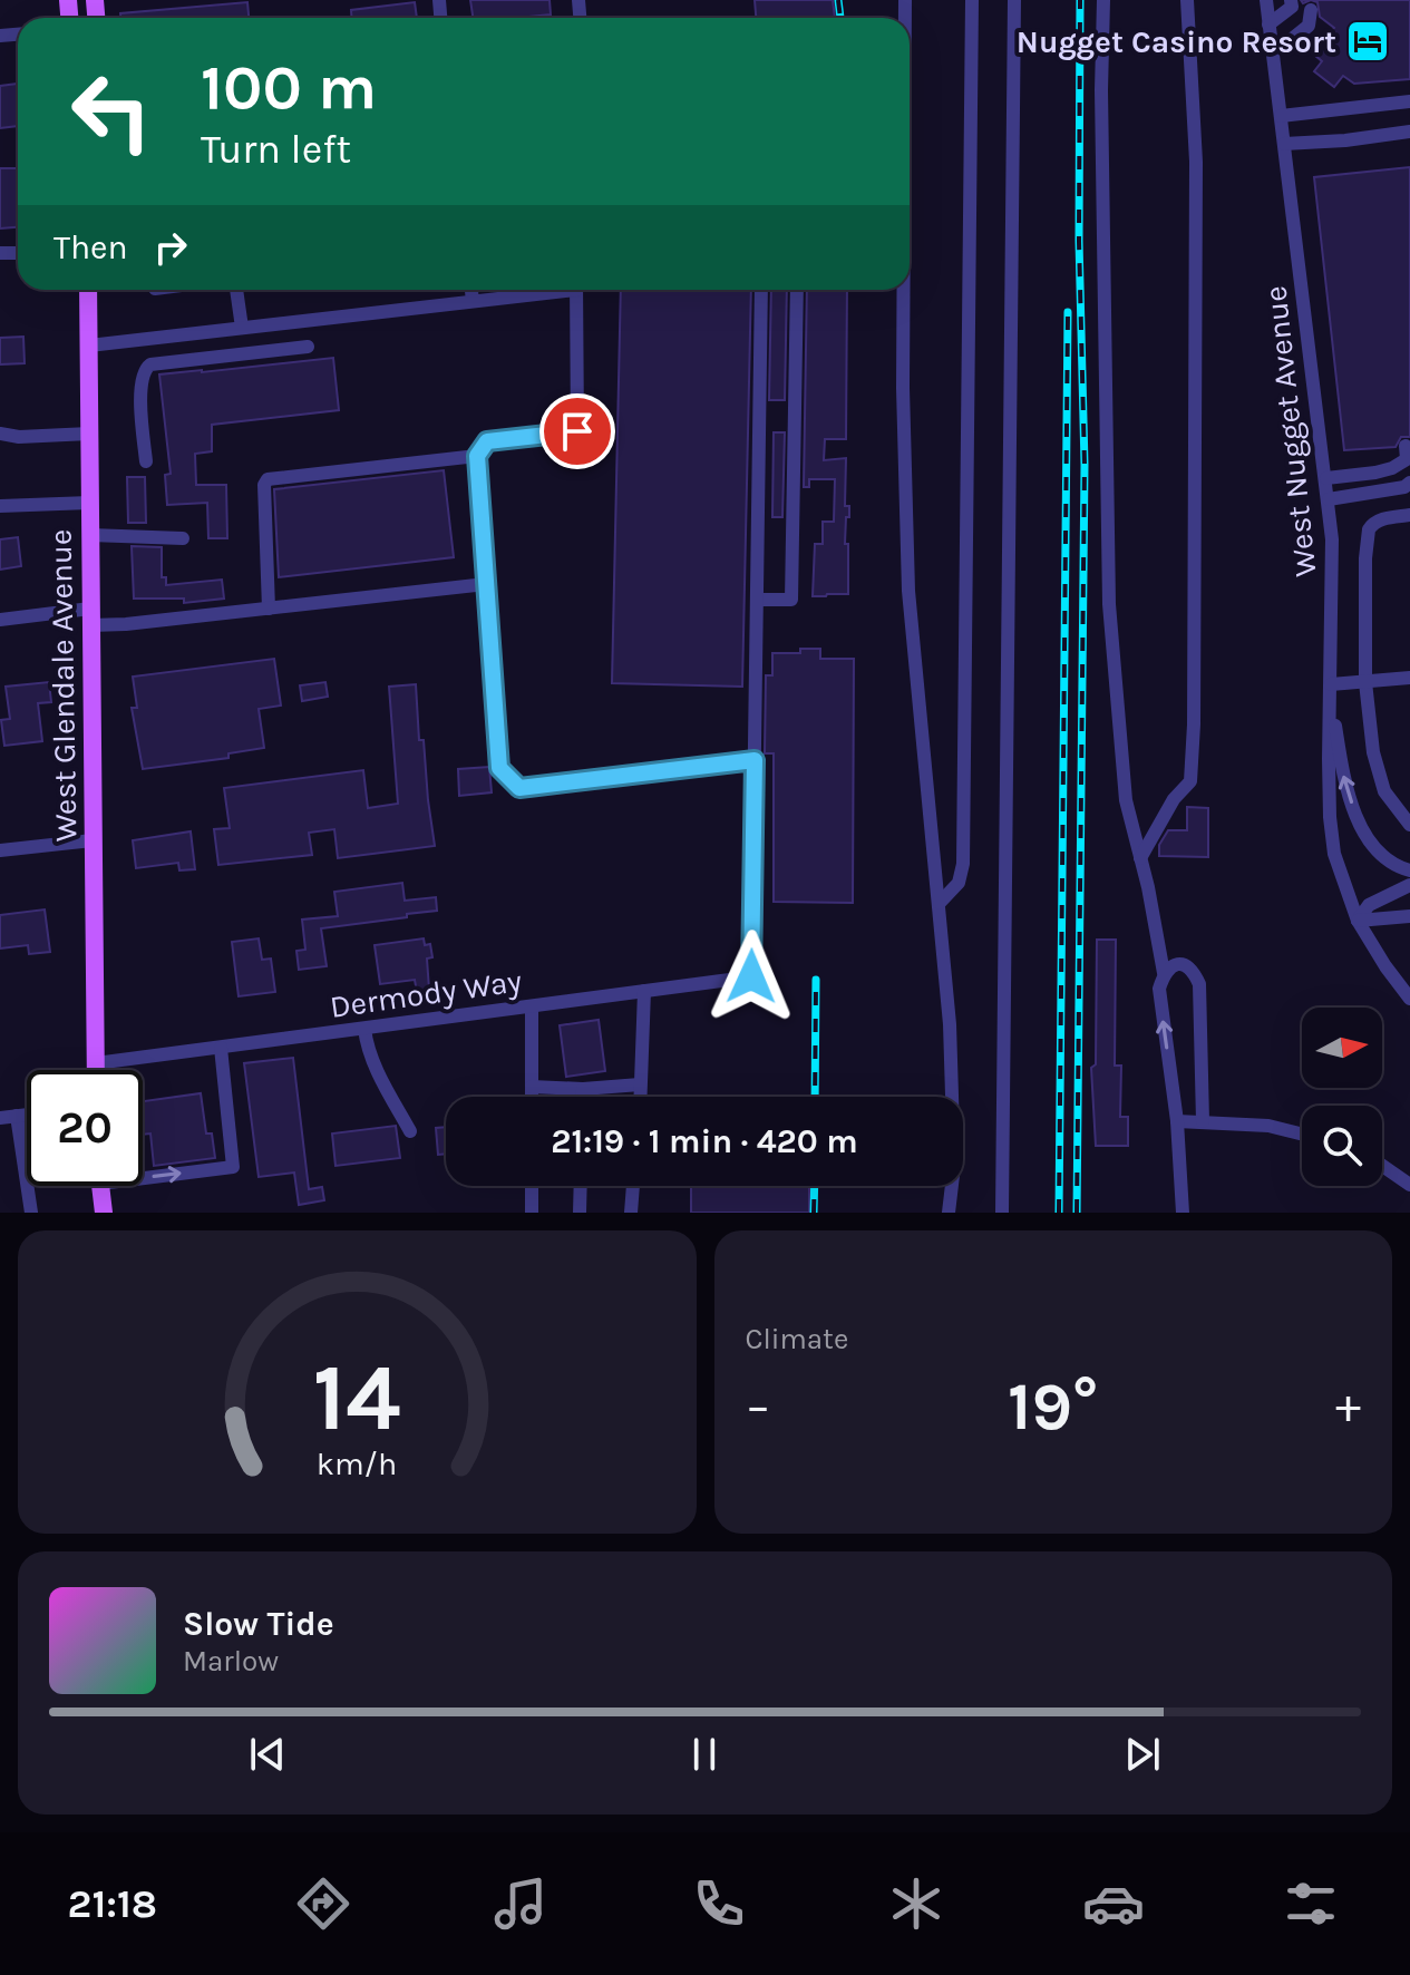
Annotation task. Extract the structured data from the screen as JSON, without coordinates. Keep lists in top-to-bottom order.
{
  "streets": {
    "main road": ["West Glendale Avenue"],
    "street": ["West Nugget Avenue", "Dermody Way"]
  },
  "crossings": [
    ["West Glendale Avenue", "Dermody Way"]
  ],
  "places": {
    "hotel": ["Nugget Casino Resort"]
  },
  "north": "right",
  "page": {
    "turn": ["100 m", "Turn left"],
    "then": "Then",
    "limit": "20",
    "trip": "21:19 · 1 min · 420 m",
    "tile": "Climate",
    "heat": ["−", "19°", "+"],
    "song": ["Slow Tide", "Marlow"],
    "tabs": "21:18",
    "gauge": ["14", "km/h"]
  }
}
